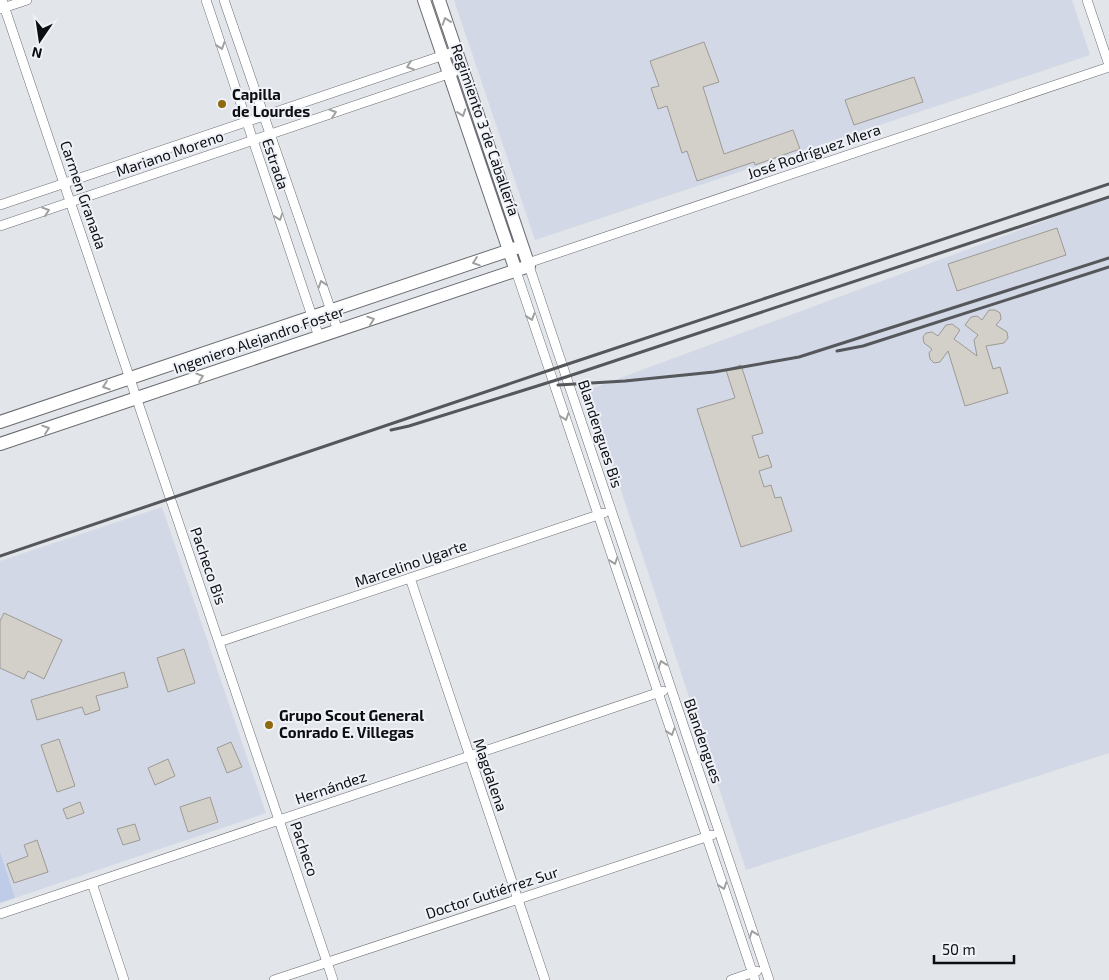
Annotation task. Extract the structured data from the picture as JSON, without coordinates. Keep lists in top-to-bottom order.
{
  "streets": {
    "street": [
      "Regimiento 3 de Caballería",
      "José Rodríguez Mera",
      "Mariano Moreno",
      "Estrada",
      "Carmen Granada",
      "Ingeniero Alejandro Foster",
      "Blandengues Bis",
      "Marcelino Ugarte",
      "Pacheco Bis",
      "Blandengues",
      "Magdalena",
      "Hernández",
      "Pacheco",
      "Doctor Gutiérrez Sur"
    ]
  },
  "crossings": [
    ["Regimiento 3 de Caballería", "José Rodríguez Mera"],
    ["Regimiento 3 de Caballería", "Mariano Moreno"],
    ["Regimiento 3 de Caballería", "Ingeniero Alejandro Foster"],
    ["Regimiento 3 de Caballería", "Blandengues Bis"],
    ["José Rodríguez Mera", "Ingeniero Alejandro Foster"],
    ["José Rodríguez Mera", "Blandengues Bis"],
    ["Mariano Moreno", "Estrada"],
    ["Mariano Moreno", "Carmen Granada"],
    ["Estrada", "Ingeniero Alejandro Foster"],
    ["Carmen Granada", "Ingeniero Alejandro Foster"],
    ["Carmen Granada", "Pacheco Bis"],
    ["Ingeniero Alejandro Foster", "Blandengues Bis"],
    ["Ingeniero Alejandro Foster", "Pacheco Bis"],
    ["Blandengues Bis", "Marcelino Ugarte"],
    ["Blandengues Bis", "Blandengues"],
    ["Marcelino Ugarte", "Pacheco Bis"],
    ["Marcelino Ugarte", "Blandengues"],
    ["Marcelino Ugarte", "Magdalena"],
    ["Marcelino Ugarte", "Pacheco"],
    ["Pacheco Bis", "Pacheco"],
    ["Blandengues", "Hernández"],
    ["Blandengues", "Doctor Gutiérrez Sur"],
    ["Magdalena", "Hernández"],
    ["Magdalena", "Doctor Gutiérrez Sur"],
    ["Hernández", "Pacheco"],
    ["Pacheco", "Doctor Gutiérrez Sur"]
  ],
  "places": ["Capilla de Lourdes", "Grupo Scout General Conrado E. Villegas"],
  "scale_bar": "50 m",
  "north": "bottom"
}
